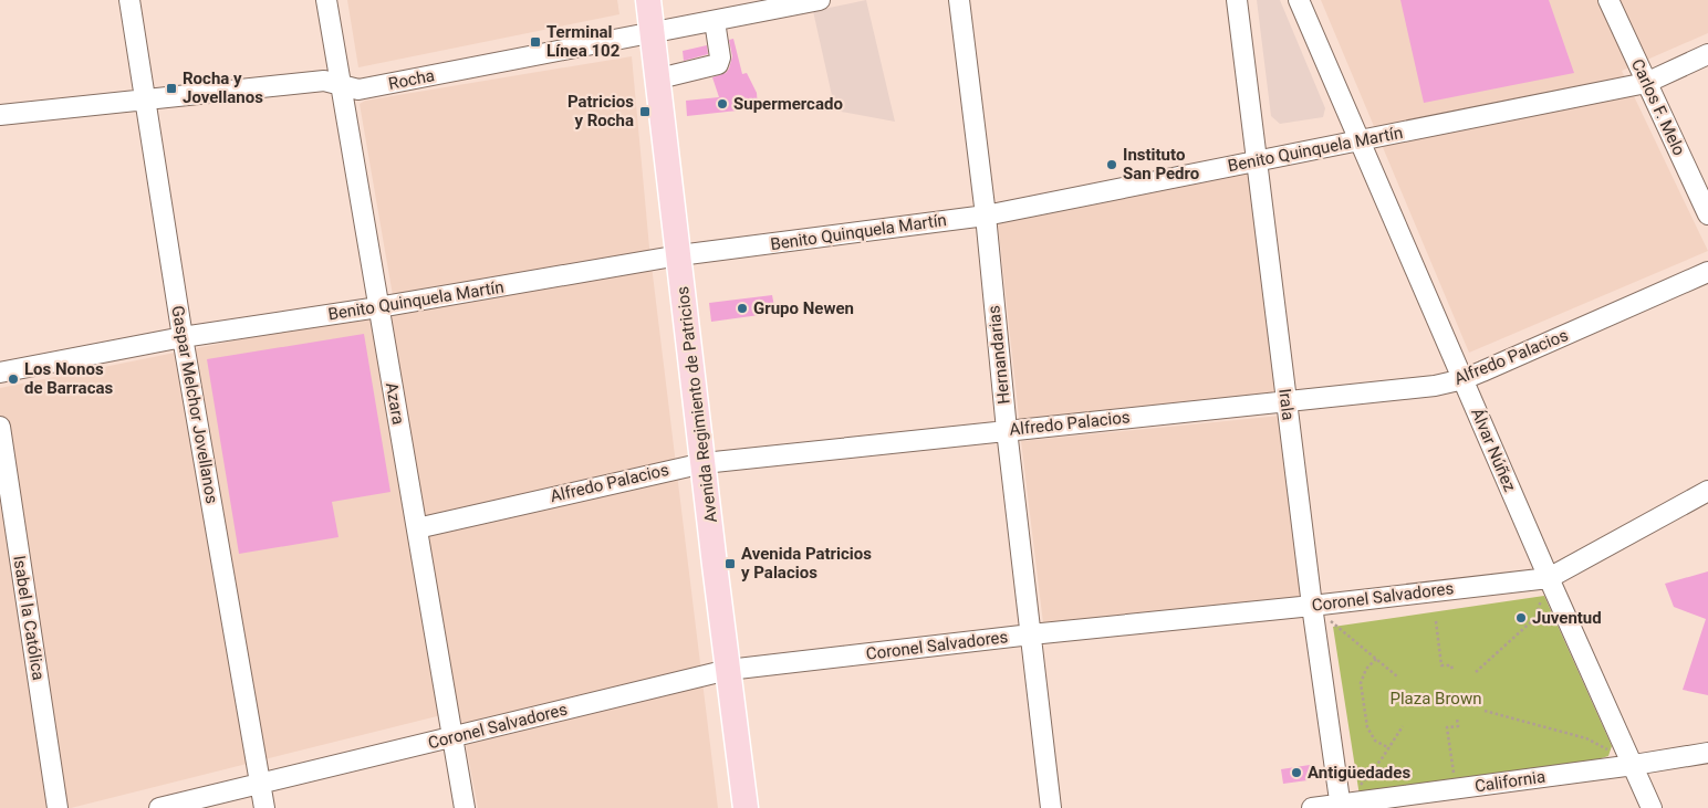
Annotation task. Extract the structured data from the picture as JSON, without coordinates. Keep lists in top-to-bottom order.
{
  "streets": {
    "main road": ["Avenida Regimiento de Patricios"],
    "street": [
      "Rocha",
      "Carlos F. Melo",
      "Benito Quinquela Martín",
      "Hernandarias",
      "Alfredo Palacios",
      "Azara",
      "Gaspar Melchor Jovellanos",
      "Irala",
      "Álvar Núñez",
      "Coronel Salvadores",
      "Isabel la Católica",
      "California"
    ]
  },
  "crossings": [
    ["Rocha", "Azara"],
    ["Rocha", "Gaspar Melchor Jovellanos"],
    ["Rocha", "Avenida Regimiento de Patricios"],
    ["Carlos F. Melo", "Benito Quinquela Martín"],
    ["Benito Quinquela Martín", "Hernandarias"],
    ["Benito Quinquela Martín", "Azara"],
    ["Benito Quinquela Martín", "Gaspar Melchor Jovellanos"],
    ["Benito Quinquela Martín", "Avenida Regimiento de Patricios"],
    ["Benito Quinquela Martín", "Irala"],
    ["Benito Quinquela Martín", "Álvar Núñez"],
    ["Hernandarias", "Alfredo Palacios"],
    ["Hernandarias", "Coronel Salvadores"],
    ["Alfredo Palacios", "Azara"],
    ["Alfredo Palacios", "Avenida Regimiento de Patricios"],
    ["Alfredo Palacios", "Irala"],
    ["Alfredo Palacios", "Álvar Núñez"],
    ["Azara", "Coronel Salvadores"],
    ["Gaspar Melchor Jovellanos", "Coronel Salvadores"],
    ["Avenida Regimiento de Patricios", "Coronel Salvadores"],
    ["Irala", "Coronel Salvadores"],
    ["Irala", "California"],
    ["Álvar Núñez", "Coronel Salvadores"],
    ["Álvar Núñez", "California"]
  ],
  "parks": ["Plaza Brown"],
  "places": {
    "transit": [
      "Terminal Línea 102",
      "Rocha y Jovellanos",
      "Patricios y Rocha",
      "Avenida Patricios y Palacios"
    ],
    "other": [
      "Supermercado",
      "Instituto San Pedro",
      "Grupo Newen",
      "Los Nonos de Barracas",
      "Juventud",
      "Antigüedades"
    ]
  }
}
